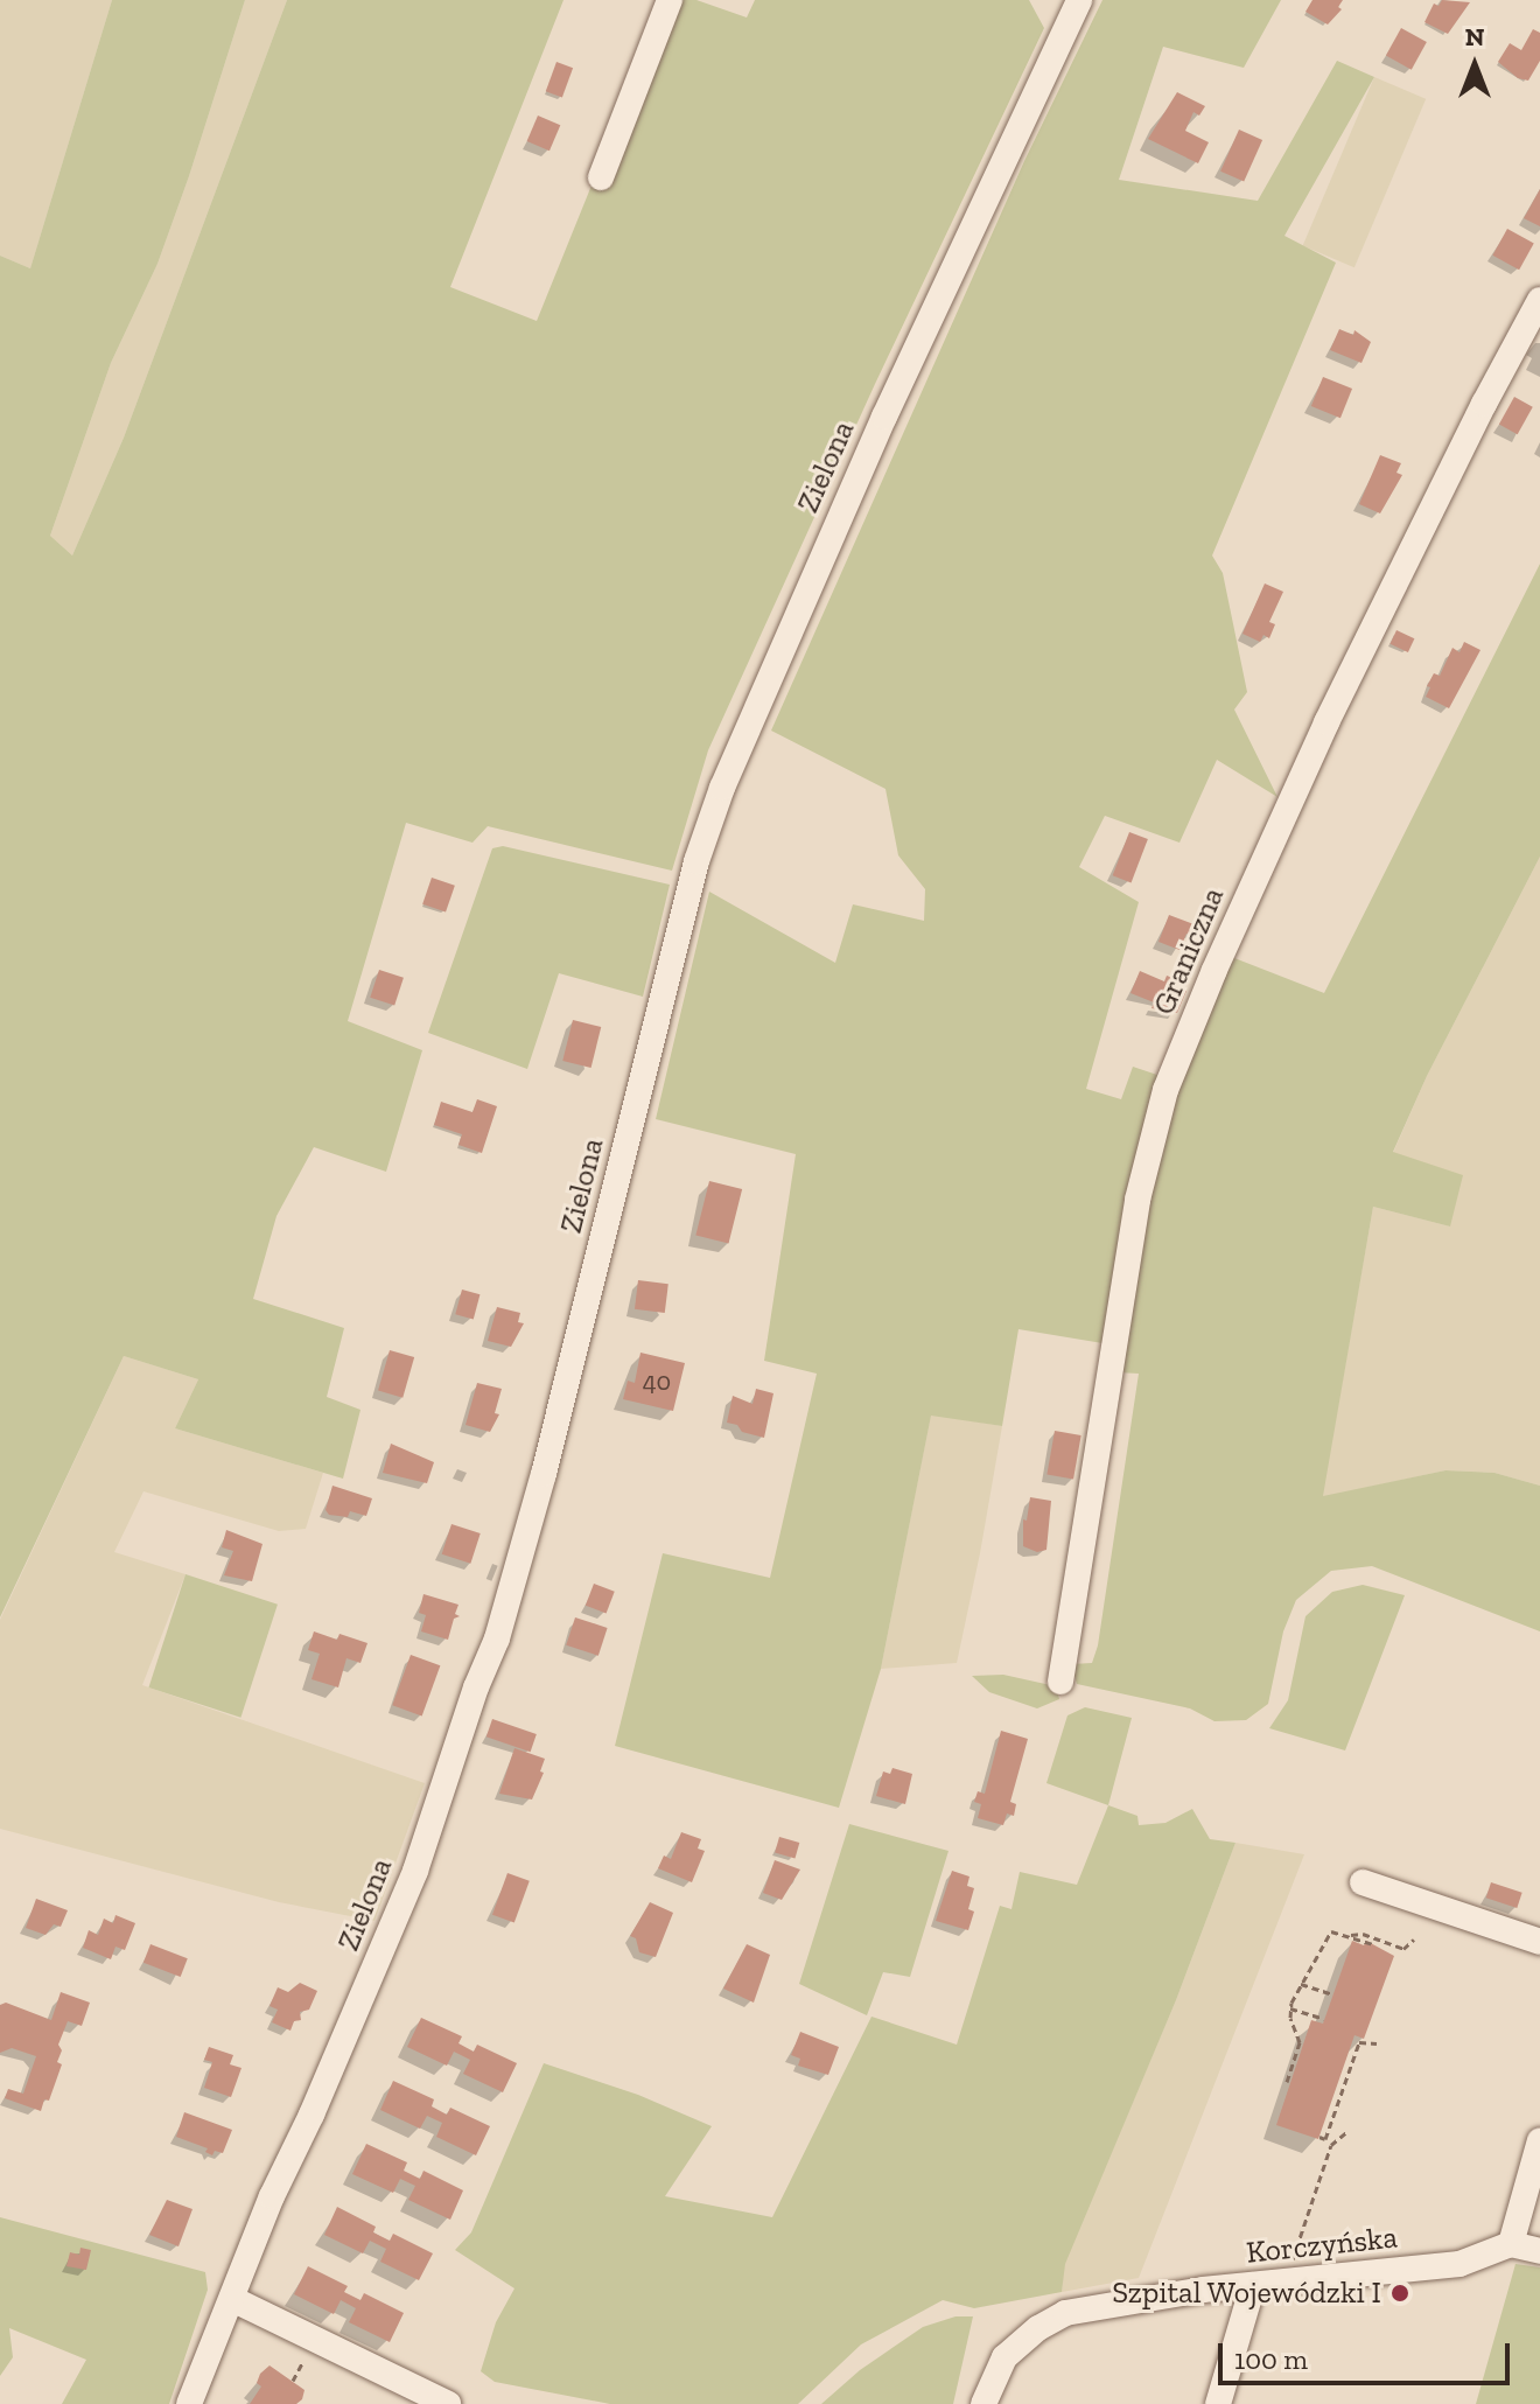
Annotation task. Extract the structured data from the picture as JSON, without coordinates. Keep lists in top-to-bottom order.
{
  "streets": {
    "street": ["Zielona", "Graniczna", "Korczyńska"]
  },
  "places": ["Szpital Wojewódzki I"],
  "house_numbers": ["40"],
  "scale_bar": "100 m",
  "north": "top"
}
